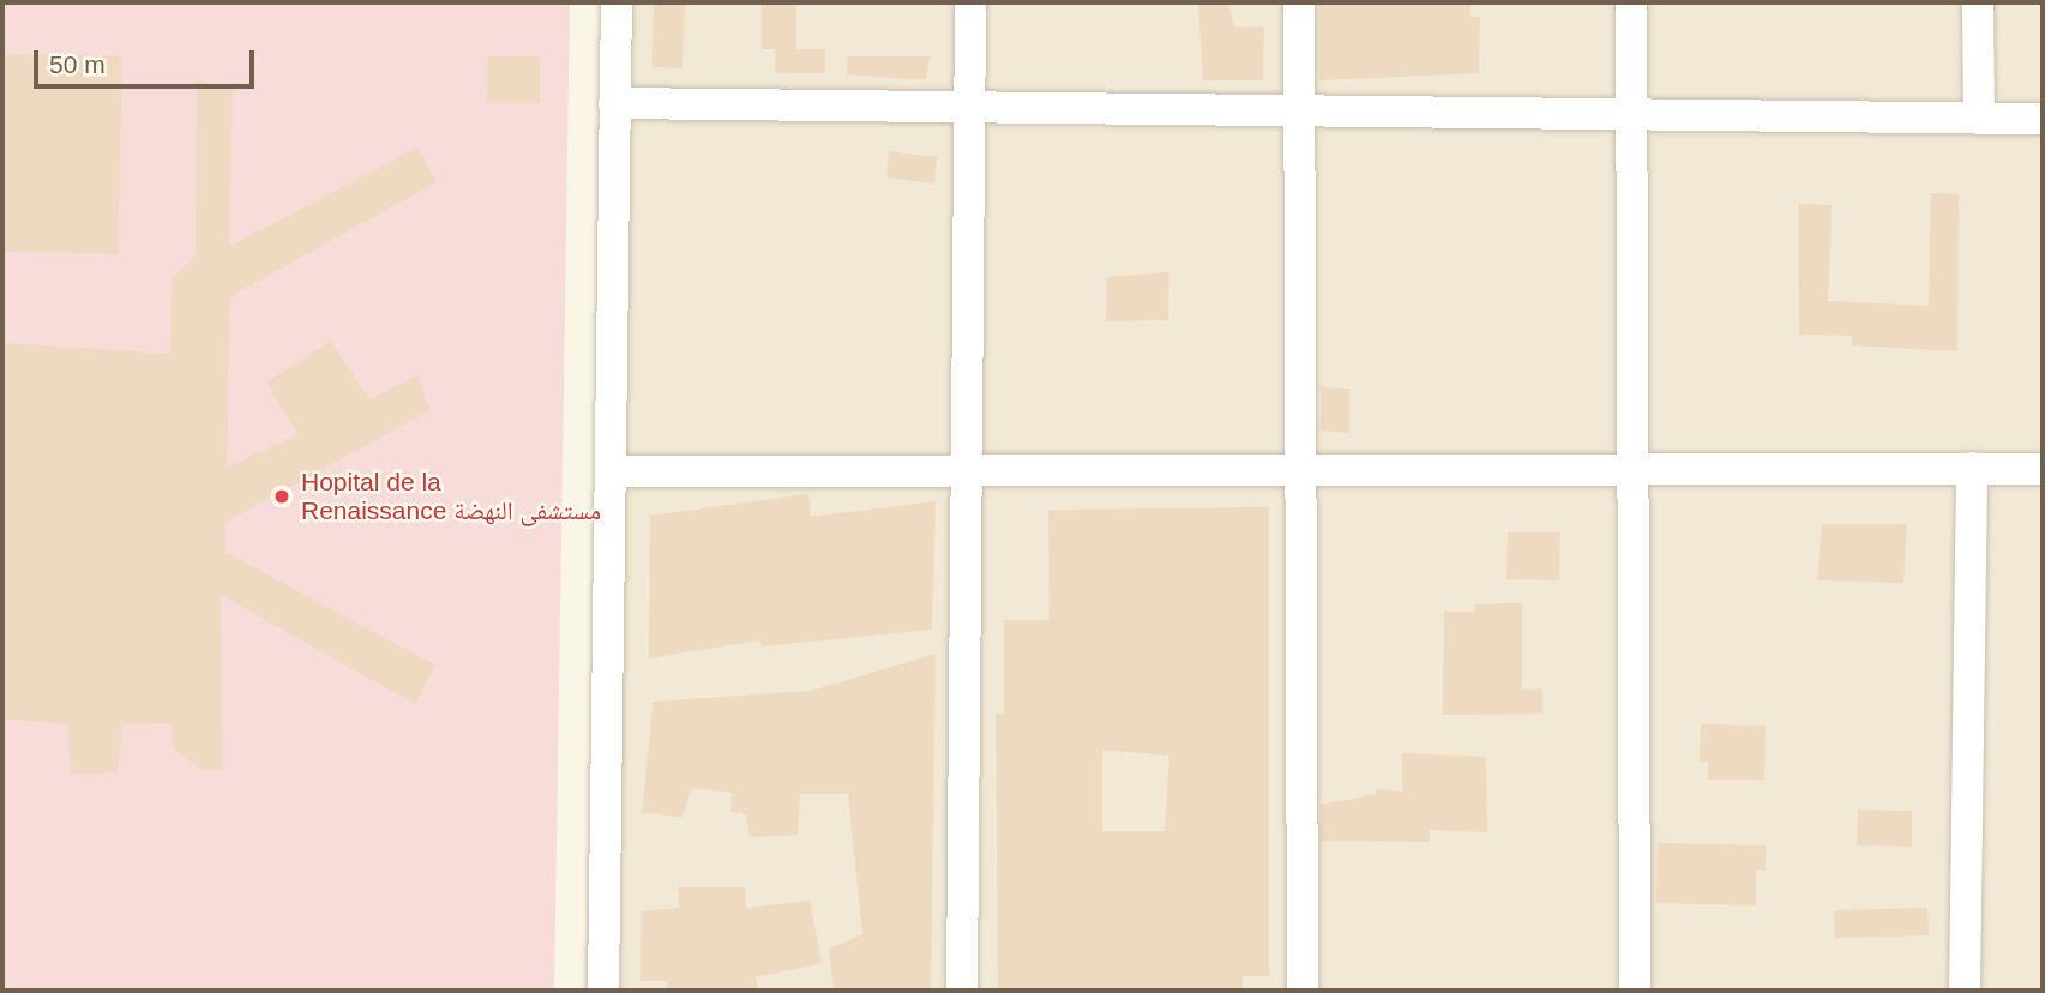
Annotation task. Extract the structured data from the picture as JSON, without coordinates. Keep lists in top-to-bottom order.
{
  "places": ["Hopital de la Renaissance مستشفى النهضة"],
  "scale_bar": "50 m"
}
